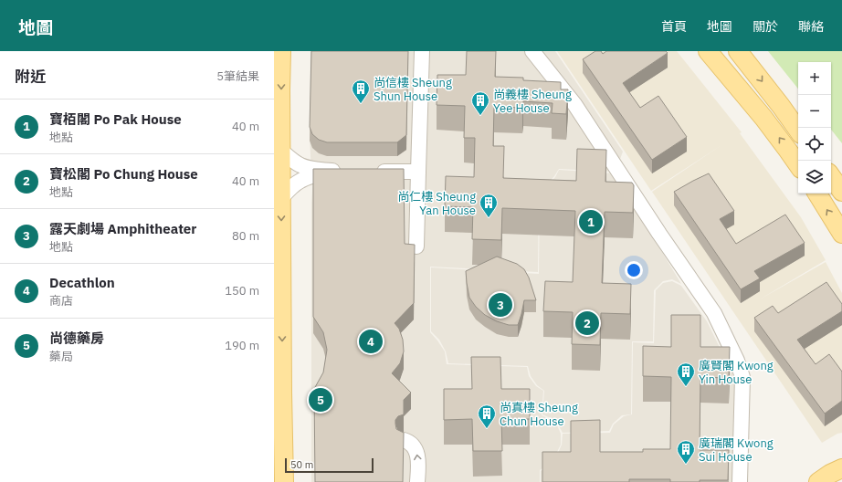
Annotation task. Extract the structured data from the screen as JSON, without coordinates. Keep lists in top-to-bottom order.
{
  "places": {
    "building": [
      "尚信樓 Sheung Shun House",
      "尚義樓 Sheung Yee House",
      "尚仁樓 Sheung Yan House",
      "廣賢閣 Kwong Yin House",
      "尚真樓 Sheung Chun House",
      "廣瑞閣 Kwong Sui House"
    ]
  },
  "scale_bar": "50 m",
  "page": {
    "header": "地圖",
    "nav": [
      "首頁",
      "地圖",
      "關於",
      "聯絡"
    ],
    "heading": ["附近", "5筆結果"],
    "map_buttons": ["+", "−"],
    "list": [
      {
        "mark": "1",
        "name": "寶栢閣 Po Pak House",
        "note": "地點",
        "value": "40 m"
      },
      {
        "mark": "2",
        "name": "寶松閣 Po Chung House",
        "note": "地點",
        "value": "40 m"
      },
      {
        "mark": "3",
        "name": "露天劇場 Amphitheater",
        "note": "地點",
        "value": "80 m"
      },
      {
        "mark": "4",
        "name": "Decathlon",
        "note": "商店",
        "value": "150 m"
      },
      {
        "mark": "5",
        "name": "尚德藥房",
        "note": "藥局",
        "value": "190 m"
      }
    ],
    "pins": [
      "1",
      "3",
      "2",
      "4",
      "5"
    ],
    "scale": "50 m"
  }
}
